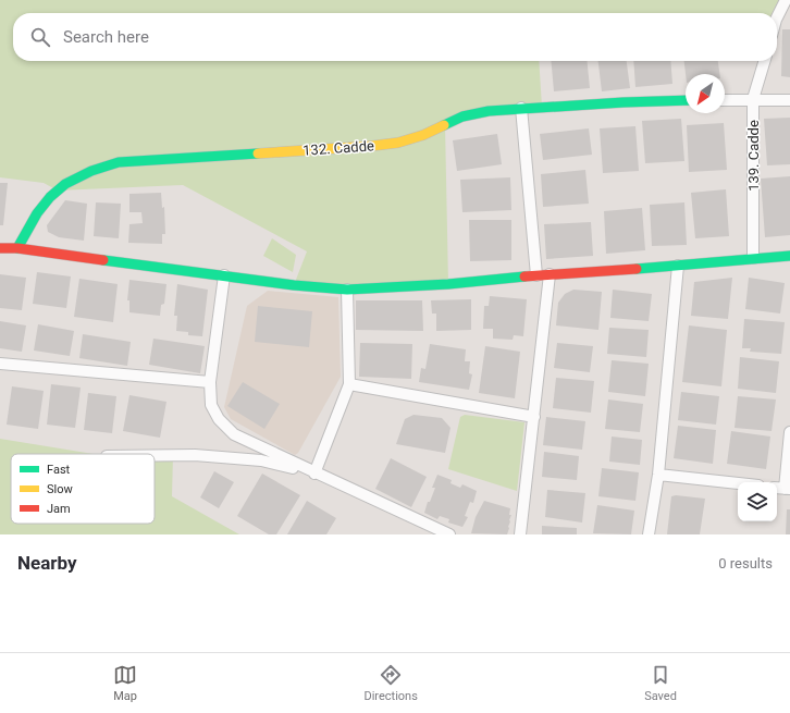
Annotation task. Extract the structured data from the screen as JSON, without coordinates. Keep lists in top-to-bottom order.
{
  "streets": {
    "street": ["132. Cadde", "139. Cadde"]
  },
  "legend": ["Fast", "Slow", "Jam"],
  "north": "bottom left",
  "page": {
    "search": "Search here",
    "heading": ["Nearby", "0 results"],
    "nav": ["Map", "Directions", "Saved"]
  }
}
